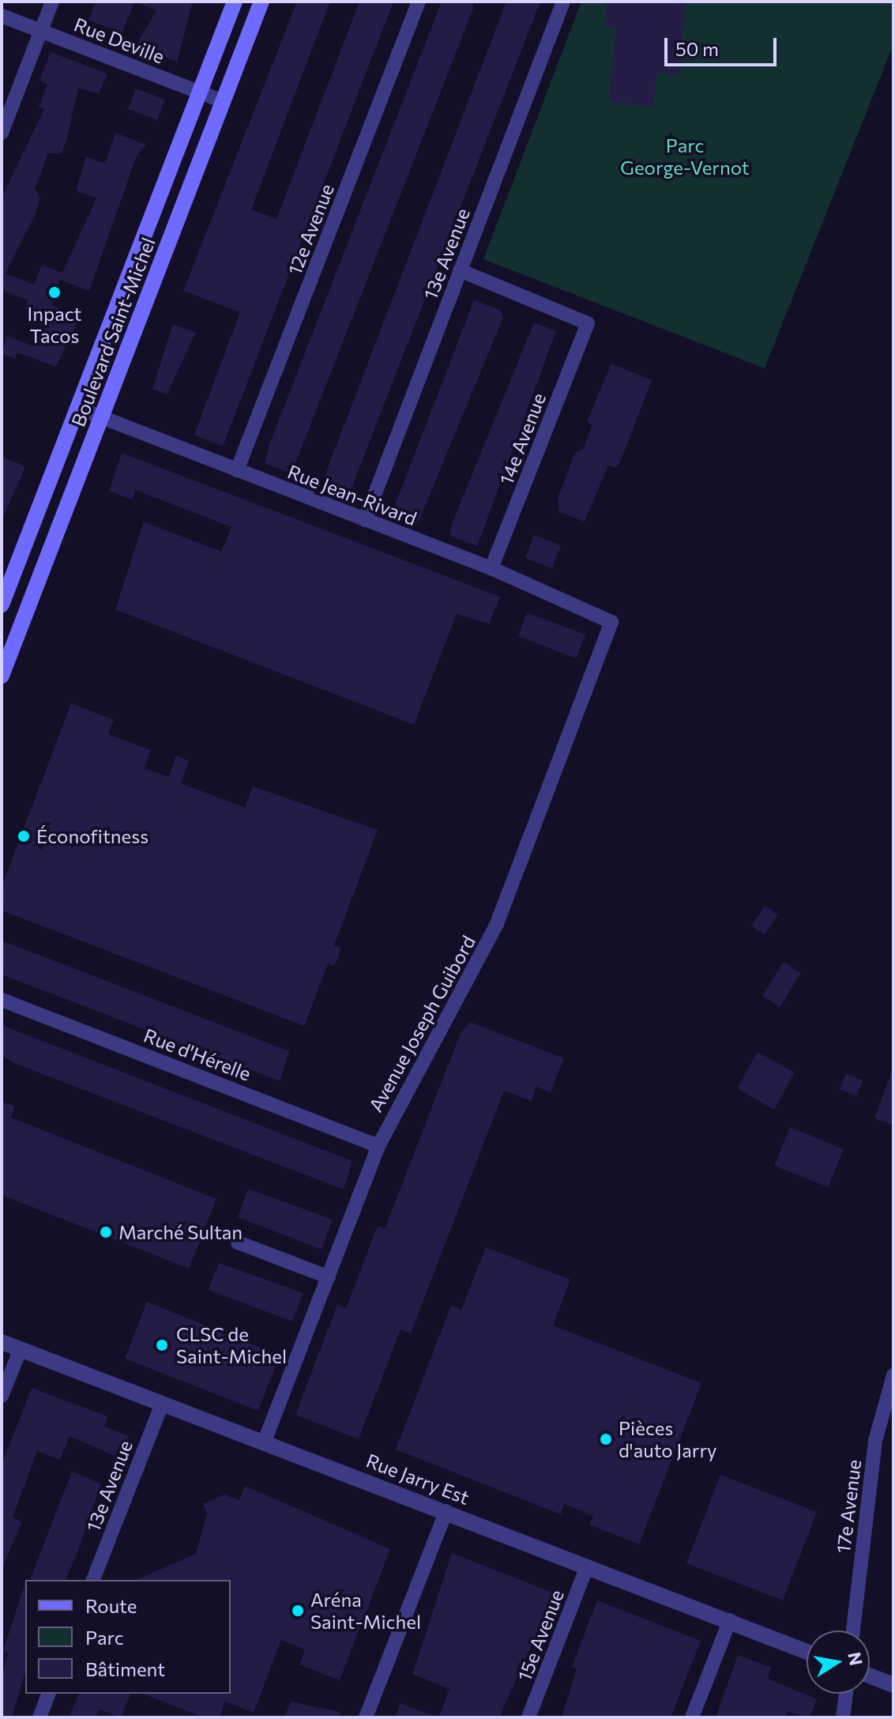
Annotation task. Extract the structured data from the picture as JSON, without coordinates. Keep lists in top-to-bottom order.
{
  "streets": {
    "main road": ["Boulevard Saint-Michel"],
    "street": [
      "Rue Deville",
      "12e Avenue",
      "13e Avenue",
      "14e Avenue",
      "Rue Jean-Rivard",
      "Avenue Joseph Guibord",
      "Rue d'Hérelle",
      "Rue Jarry Est",
      "17e Avenue",
      "15e Avenue"
    ]
  },
  "crossings": [
    ["Rue Deville", "Boulevard Saint-Michel"],
    ["12e Avenue", "Rue Jean-Rivard"],
    ["13e Avenue", "14e Avenue"],
    ["13e Avenue", "Rue Jean-Rivard"],
    ["13e Avenue", "Rue Jarry Est"],
    ["Boulevard Saint-Michel", "Rue Jean-Rivard"],
    ["14e Avenue", "Rue Jean-Rivard"],
    ["Rue Jean-Rivard", "Avenue Joseph Guibord"],
    ["Avenue Joseph Guibord", "Rue d'Hérelle"],
    ["Avenue Joseph Guibord", "Rue Jarry Est"],
    ["Rue Jarry Est", "15e Avenue"]
  ],
  "parks": ["Parc George-Vernot"],
  "places": [
    "Inpact Tacos",
    "Éconofitness",
    "Marché Sultan",
    "CLSC de Saint-Michel",
    "Pièces d'auto Jarry",
    "Aréna Saint-Michel"
  ],
  "legend": ["Route", "Parc", "Bâtiment"],
  "scale_bar": "50 m",
  "north": "right"
}
